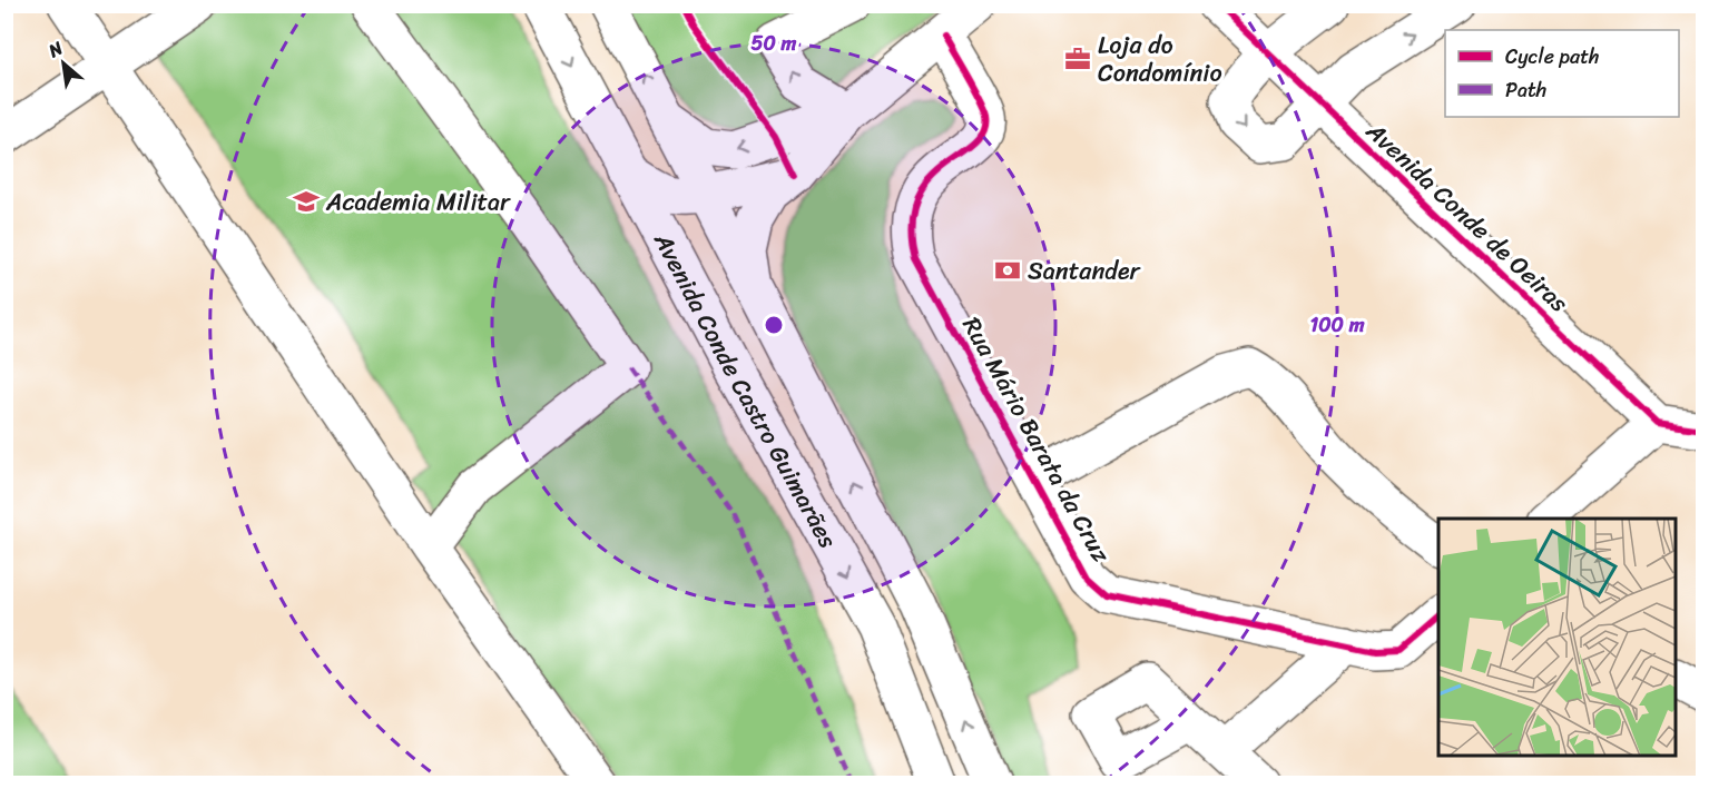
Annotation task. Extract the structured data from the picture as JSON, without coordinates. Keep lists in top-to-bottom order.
{
  "streets": {
    "street": ["Avenida Conde de Oeiras", "Avenida Conde Castro Guimarães", "Rua Mário Barata da Cruz"]
  },
  "places": {
    "office": ["Loja do Condomínio"],
    "school or university": ["Academia Militar"],
    "bank": ["Santander"]
  },
  "legend": ["Cycle path", "Path"],
  "north": "top left",
  "rings": ["50 m", "100 m"]
}
